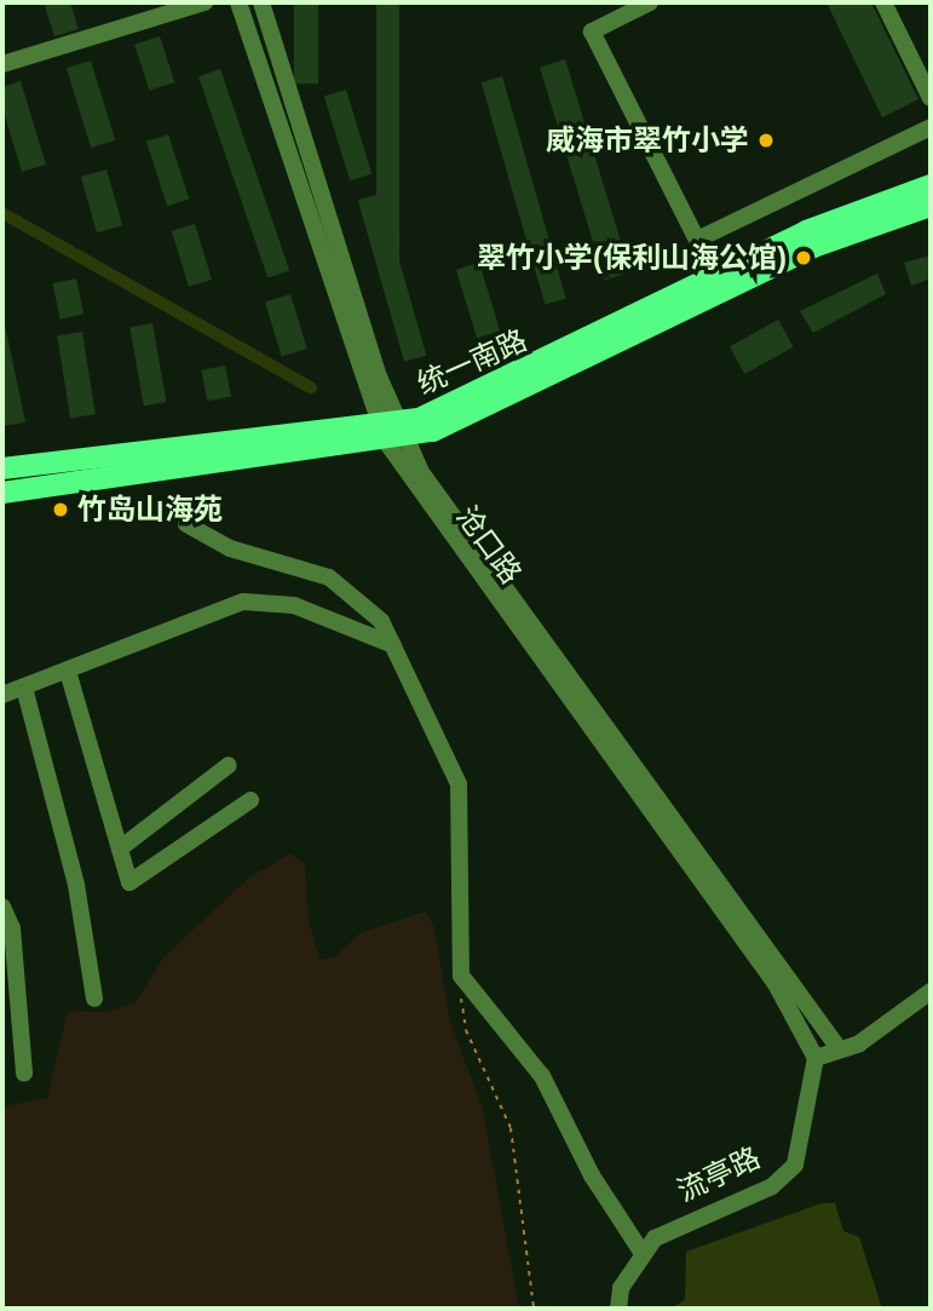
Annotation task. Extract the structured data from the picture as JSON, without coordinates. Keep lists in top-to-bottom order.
{
  "streets": {
    "main road": ["统一南路"],
    "street": ["沧口路", "流亭路"]
  },
  "crossings": [
    ["统一南路", "沧口路"],
    ["沧口路", "流亭路"]
  ],
  "places": ["威海市翠竹小学", "翠竹小学(保利山海公馆)", "竹岛山海苑"]
}
